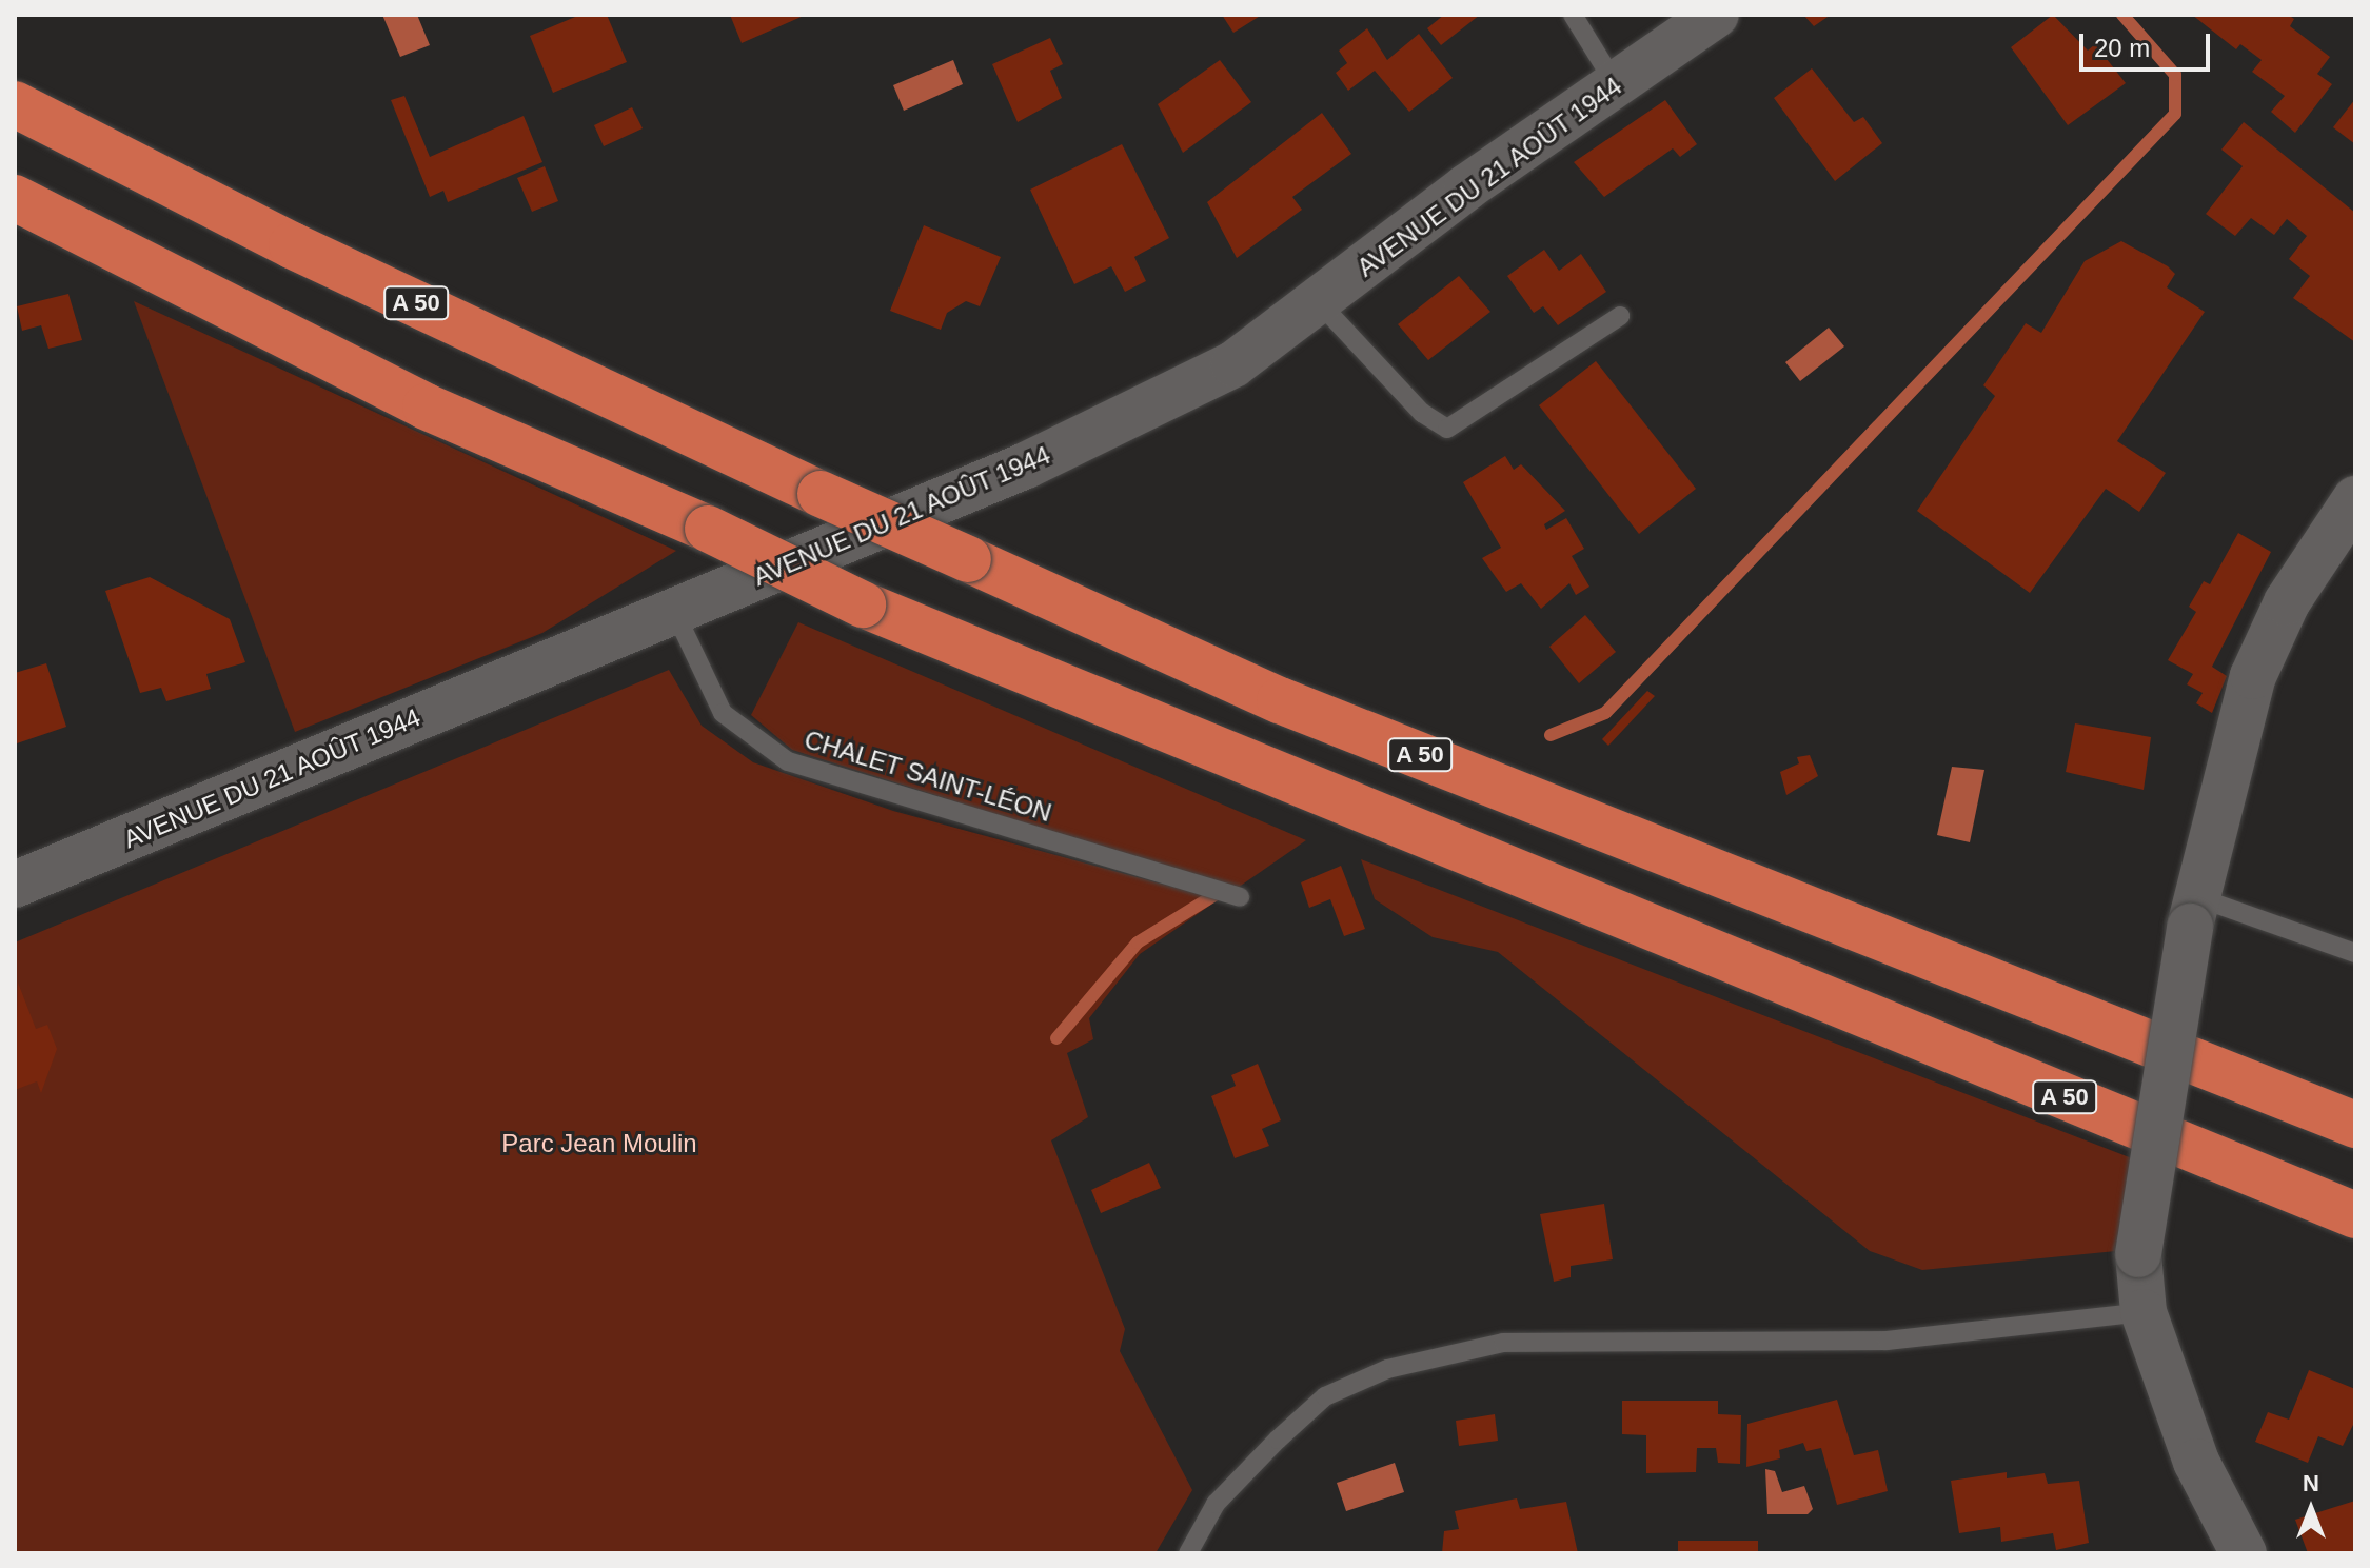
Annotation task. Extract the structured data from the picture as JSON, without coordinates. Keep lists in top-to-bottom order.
{
  "streets": {
    "highway": ["A 50"],
    "main road": ["AVENUE DU 21 AOÛT 1944"],
    "lane": ["CHALET SAINT-LÉON"]
  },
  "crossings": [
    ["AVENUE DU 21 AOÛT 1944", "CHALET SAINT-LÉON"]
  ],
  "parks": ["Parc Jean Moulin"],
  "scale_bar": "20 m",
  "north": "top"
}
